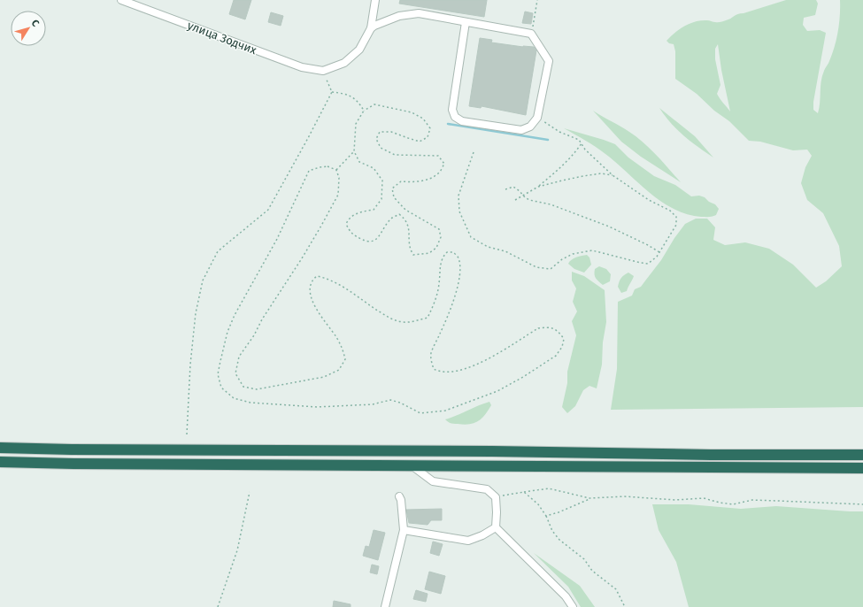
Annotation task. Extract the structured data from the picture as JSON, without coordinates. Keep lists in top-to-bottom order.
{
  "streets": {
    "street": ["улица Зодчих"]
  },
  "north": "top right"
}
